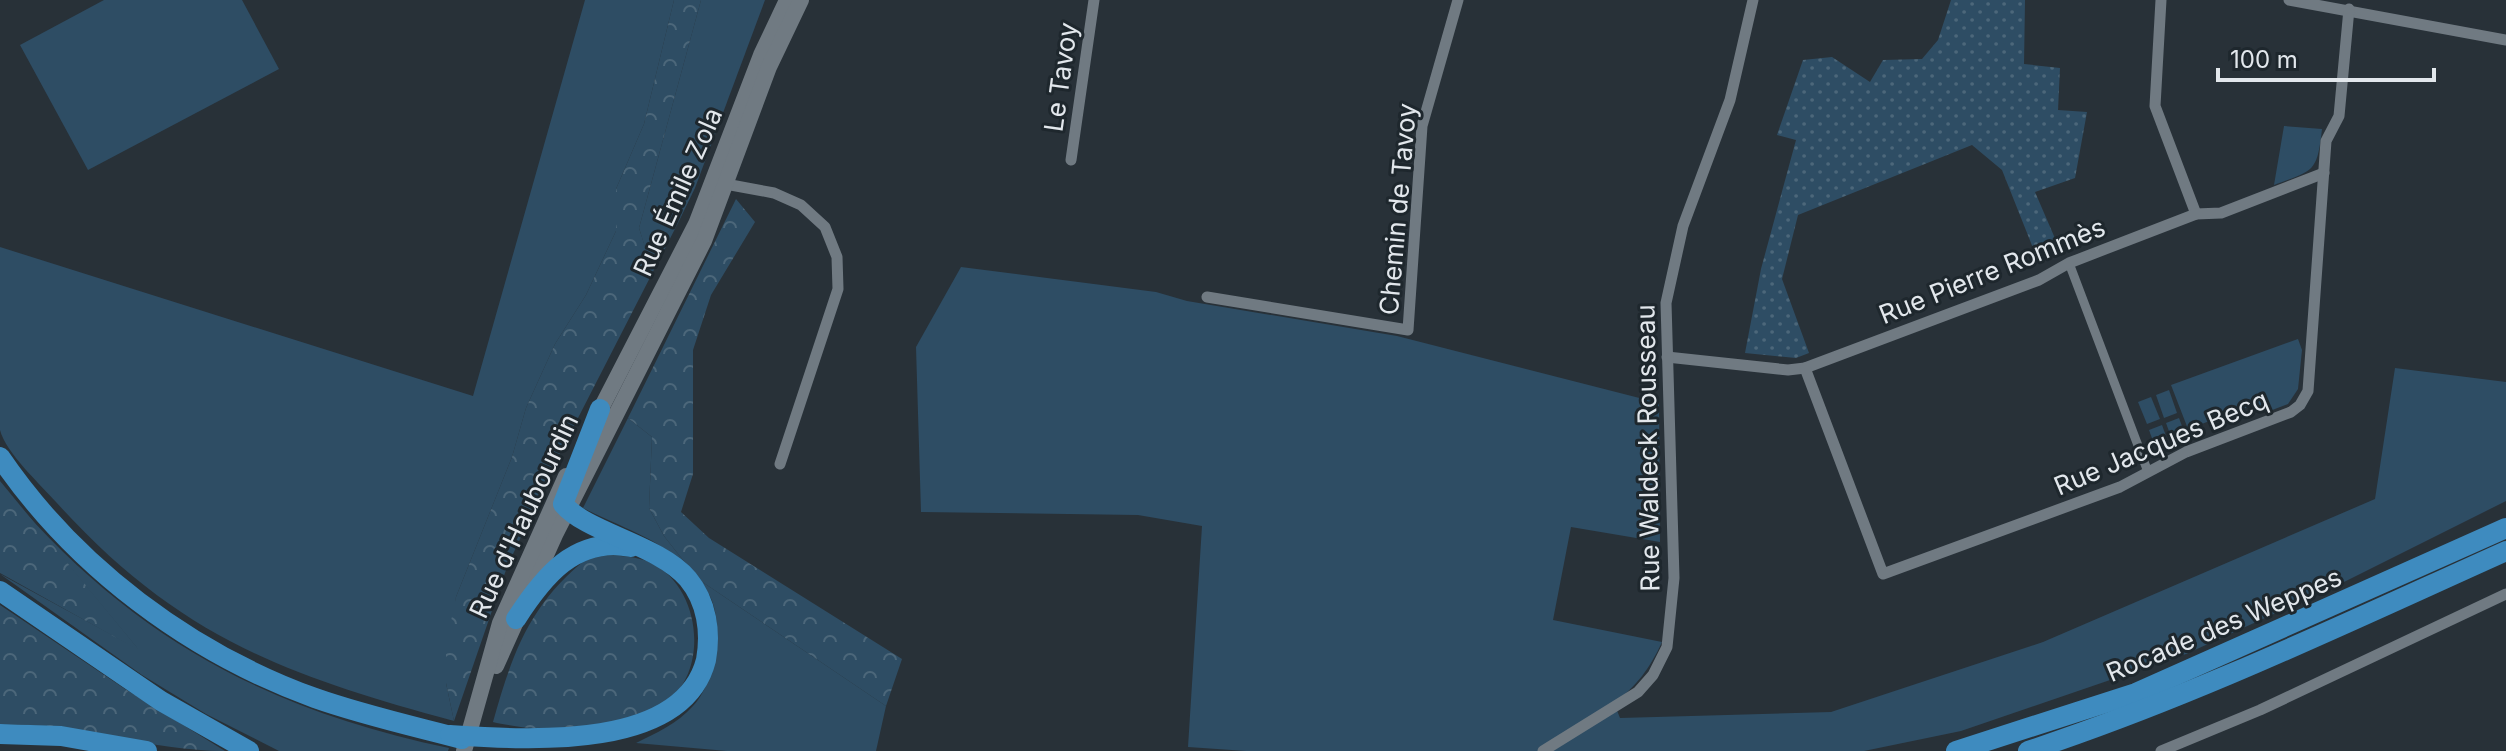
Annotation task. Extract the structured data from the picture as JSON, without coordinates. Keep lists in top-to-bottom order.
{
  "streets": {
    "highway": ["Rocade des Weppes"],
    "main road": ["Rue Émile Zola", "Rue d'Haubourdin"],
    "street": [
      "Le Tavoy",
      "Chemin de Tavoy",
      "Rue Pierre Rommès",
      "Rue Jacques Becq",
      "Rue Waldeck Rousseau"
    ]
  },
  "crossings": [
    ["Rue Émile Zola", "Rue d'Haubourdin"],
    ["Rue Pierre Rommès", "Rue Jacques Becq"],
    ["Rue Pierre Rommès", "Rue Waldeck Rousseau"]
  ],
  "scale_bar": "100 m"
}
